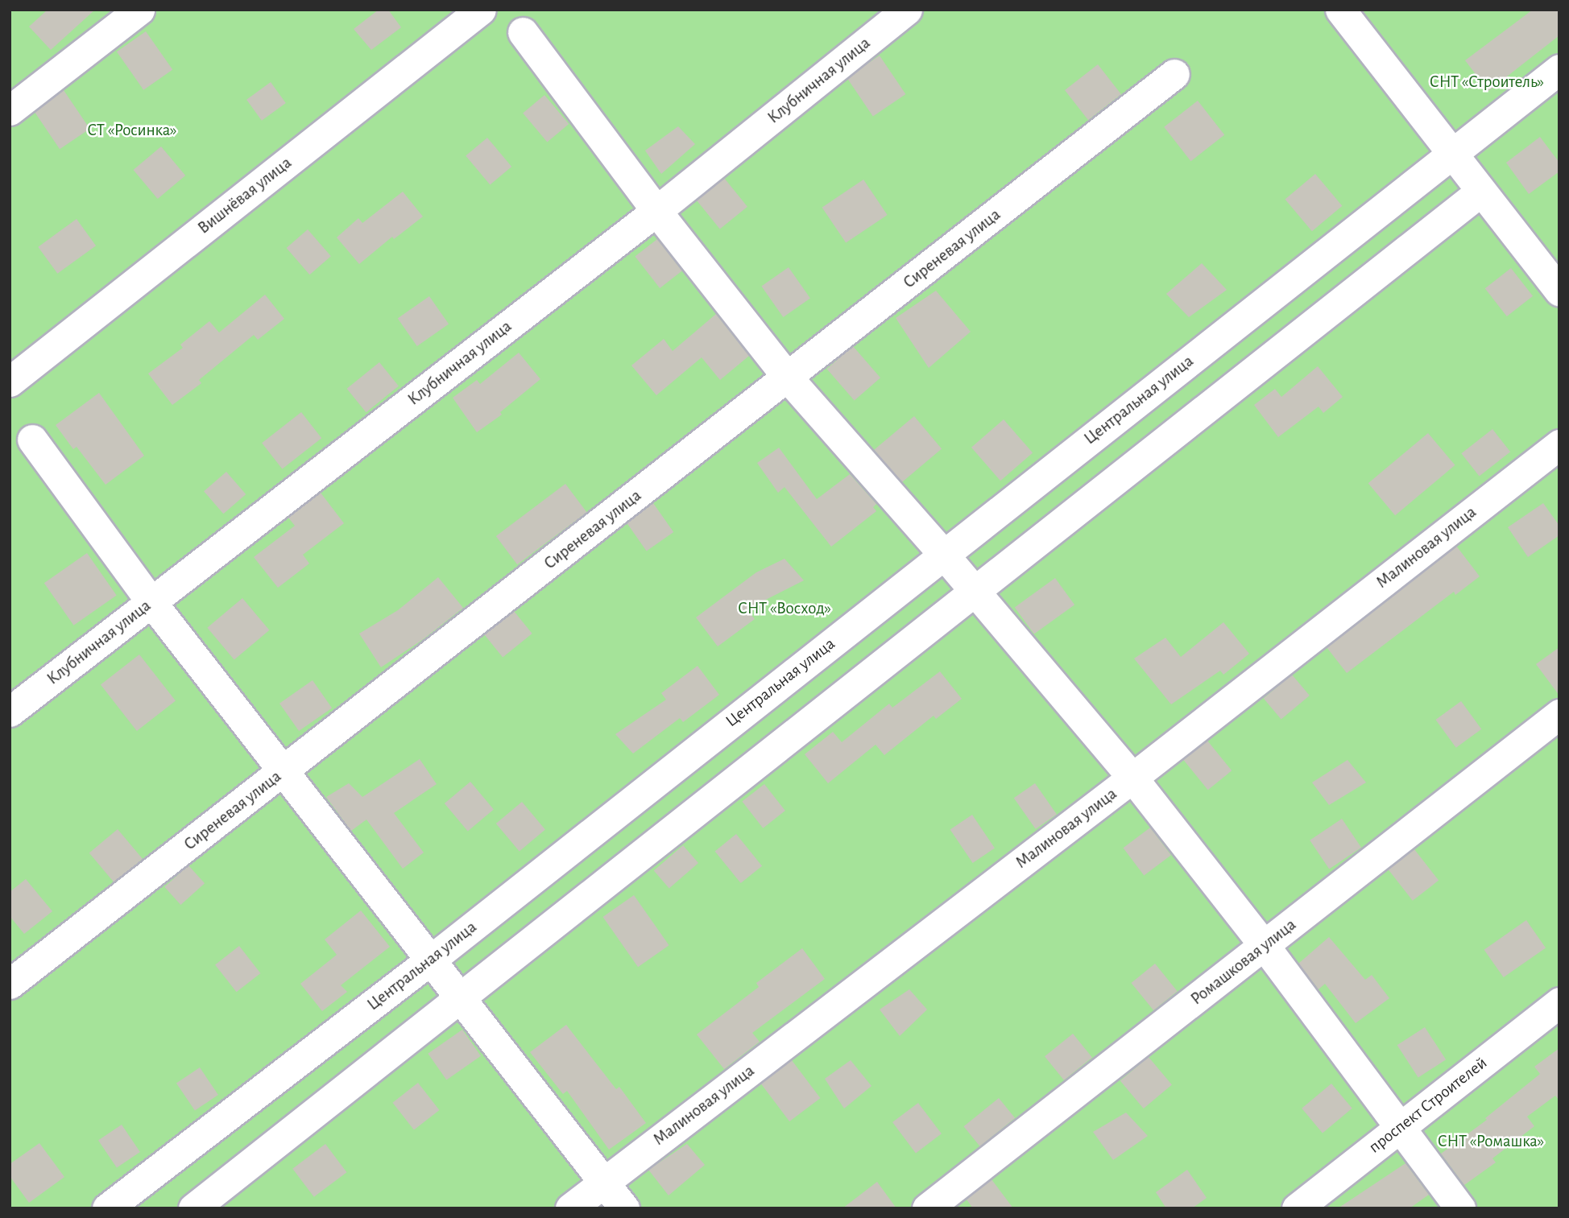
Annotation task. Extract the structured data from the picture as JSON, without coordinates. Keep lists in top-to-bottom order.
{
  "streets": {
    "street": [
      "Клубничная улица",
      "Вишнёвая улица",
      "Сиреневая улица",
      "Центральная улица",
      "Малиновая улица",
      "Ромашковая улица",
      "проспект Строителей"
    ]
  },
  "parks": [
    "СНТ «Строитель»",
    "СТ «Росинка»",
    "СНТ «Восход»",
    "СНТ «Ромашка»"
  ]
}
